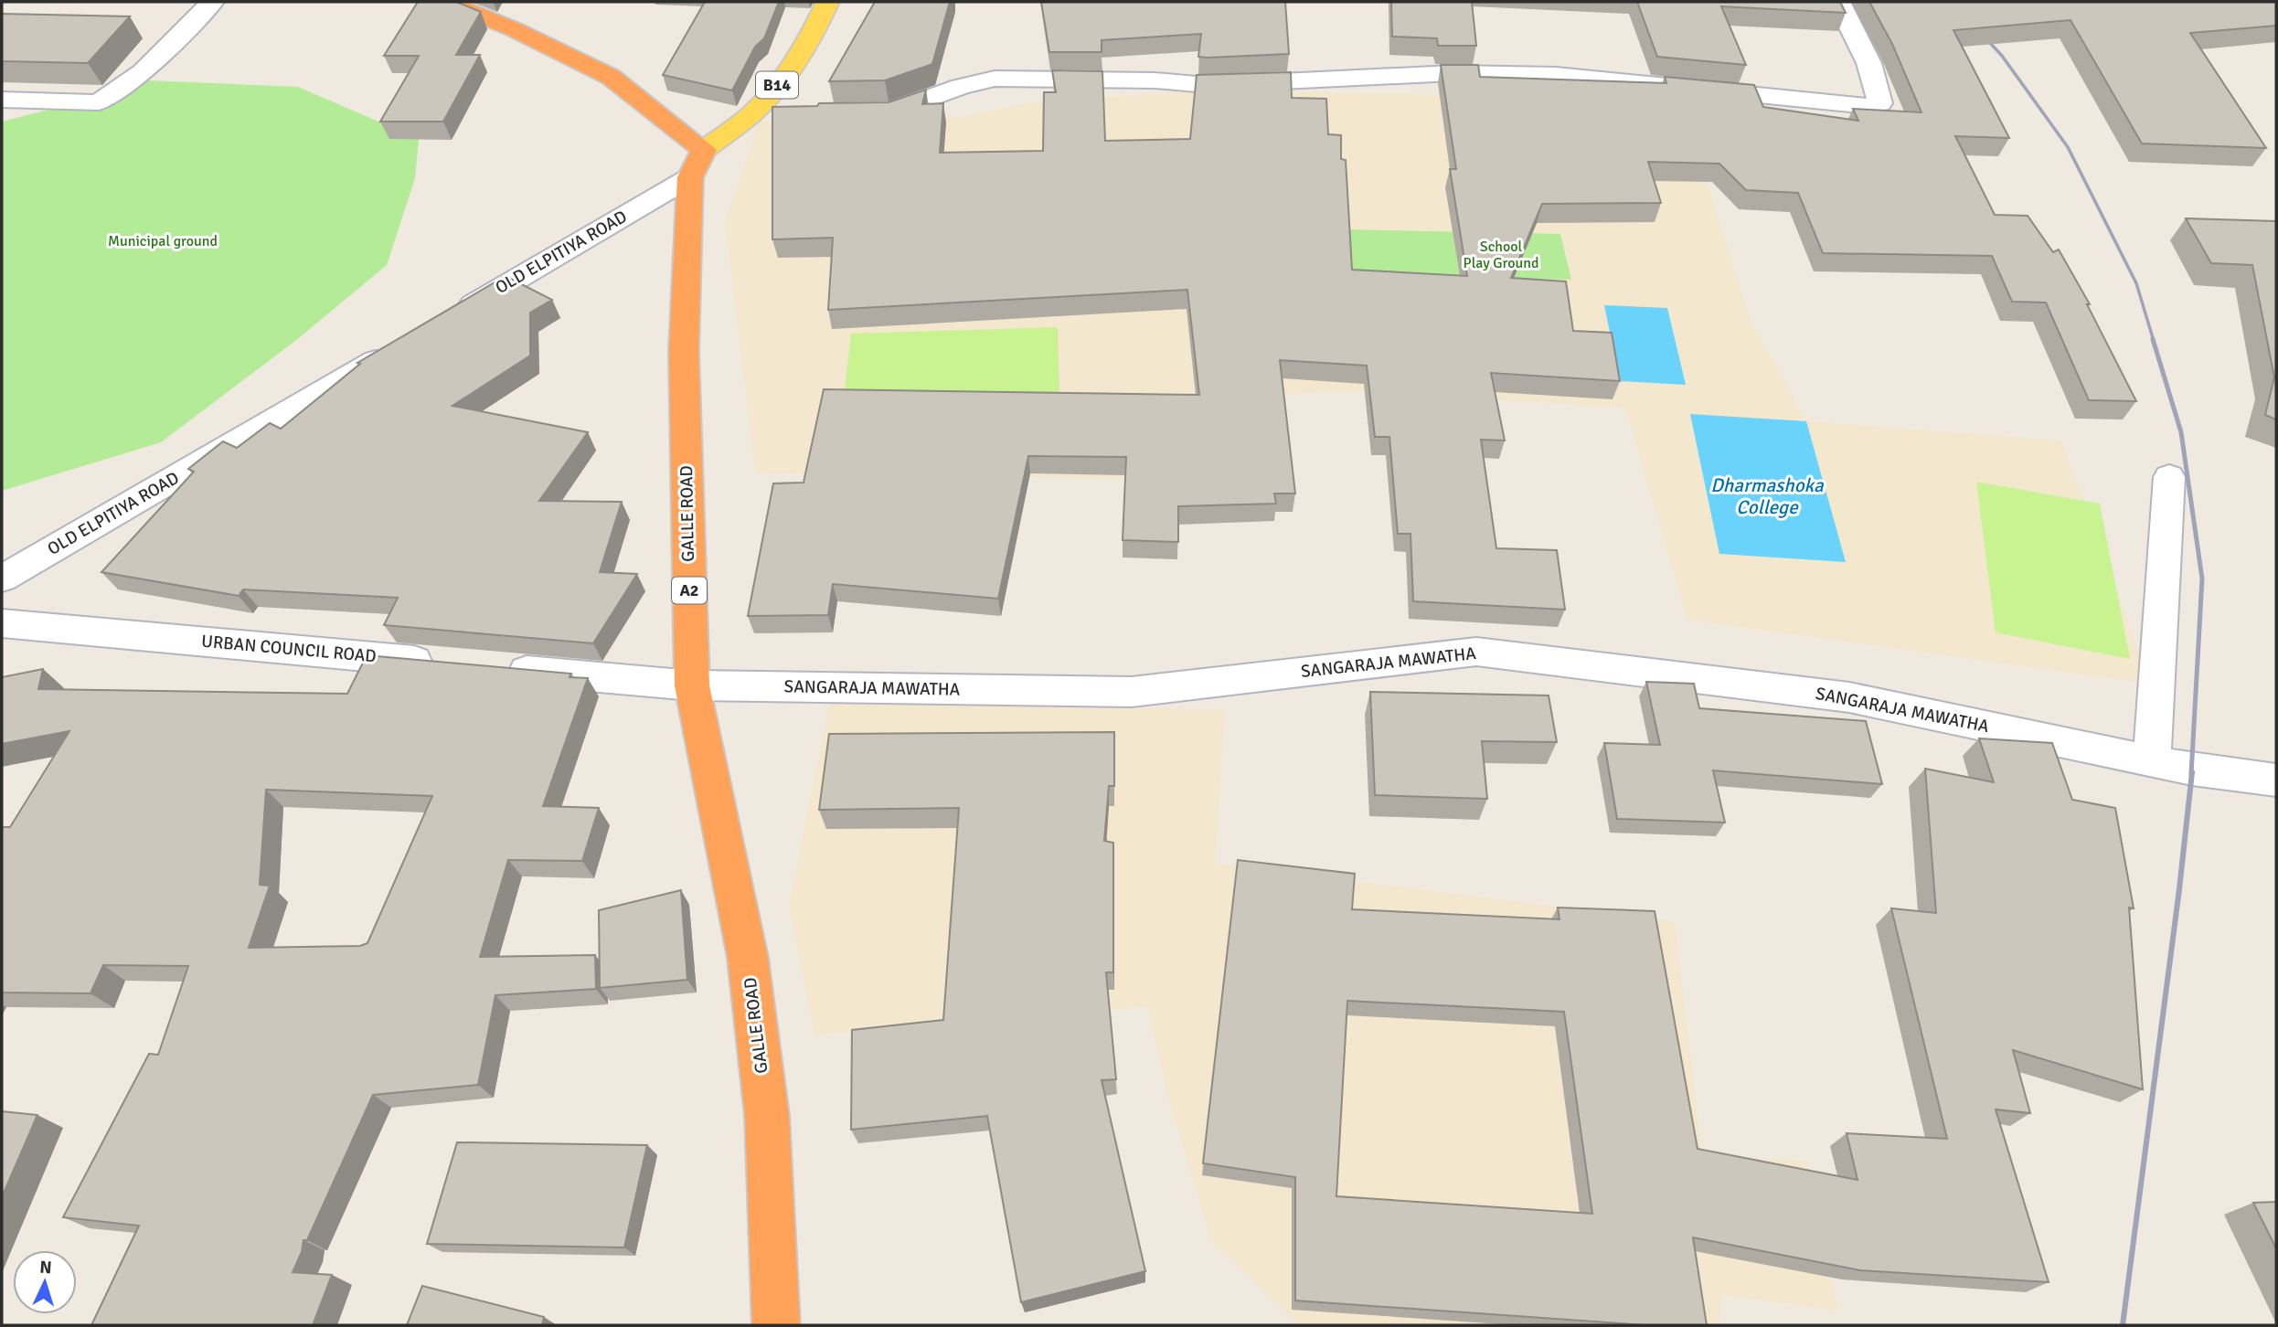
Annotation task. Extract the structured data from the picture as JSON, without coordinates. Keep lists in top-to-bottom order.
{
  "streets": {
    "highway": ["GALLE ROAD", "A2"],
    "main road": ["B14"],
    "street": ["OLD ELPITIYA ROAD", "URBAN COUNCIL ROAD", "SANGARAJA MAWATHA"]
  },
  "crossings": [
    ["B14", "OLD ELPITIYA ROAD"],
    ["B14", "GALLE ROAD"],
    ["OLD ELPITIYA ROAD", "GALLE ROAD"],
    ["GALLE ROAD", "SANGARAJA MAWATHA"]
  ],
  "water": ["Dharmashoka College"],
  "parks": ["Municipal ground", "School Play Ground"],
  "north": "top"
}
